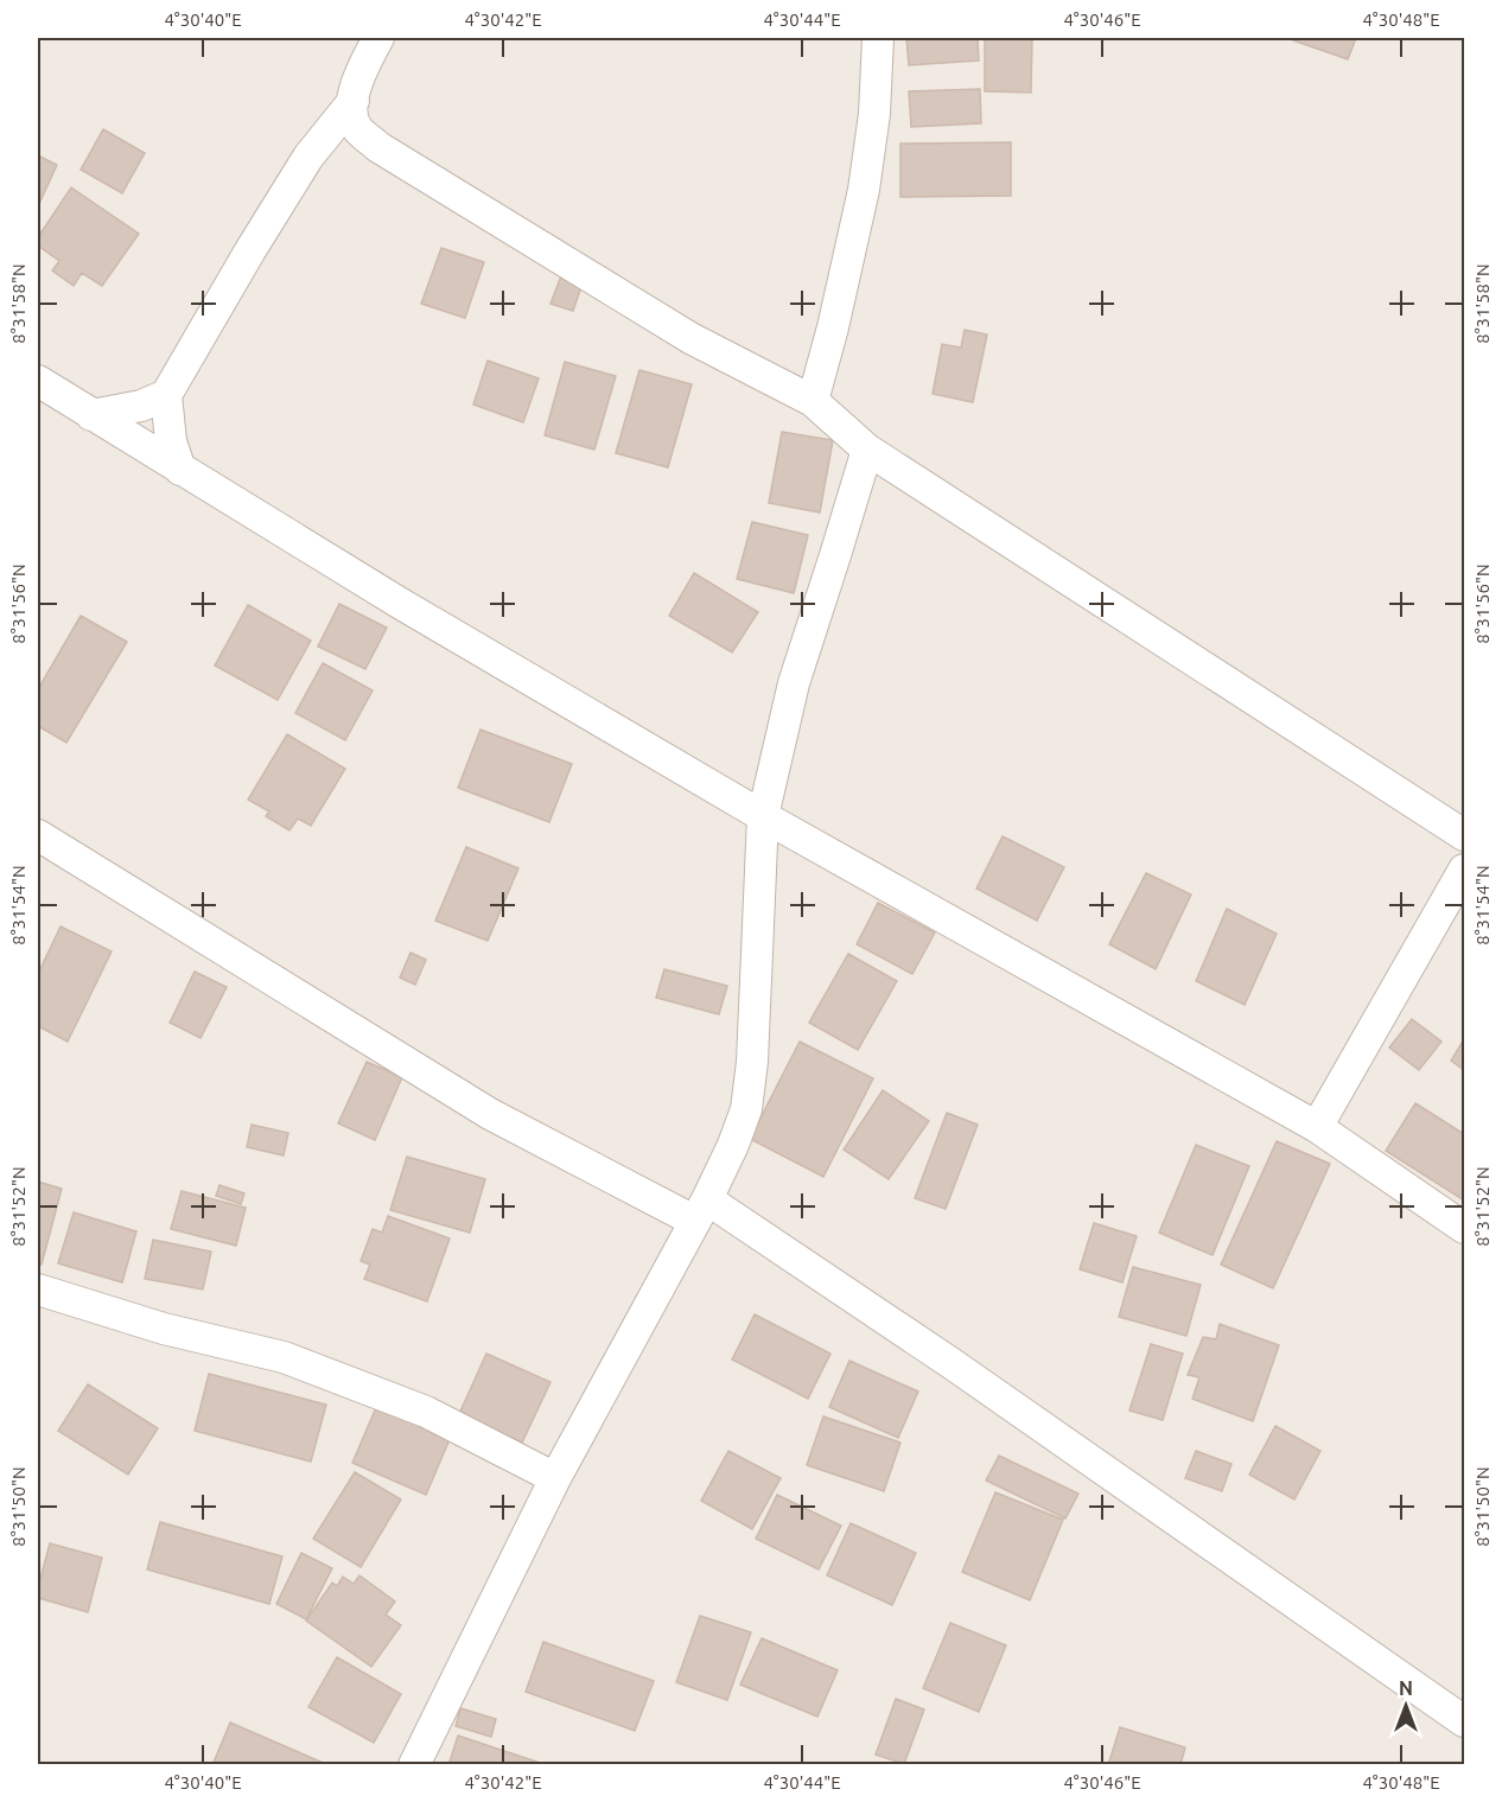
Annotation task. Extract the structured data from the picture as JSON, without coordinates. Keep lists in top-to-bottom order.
{
  "north": "top",
  "coordinates": [
    "4°30'40\"E",
    "4°30'42\"E",
    "4°30'44\"E",
    "4°30'46\"E",
    "4°30'48\"E",
    "8°31'58\"N",
    "8°31'56\"N",
    "8°31'54\"N",
    "8°31'52\"N",
    "8°31'50\"N"
  ]
}
